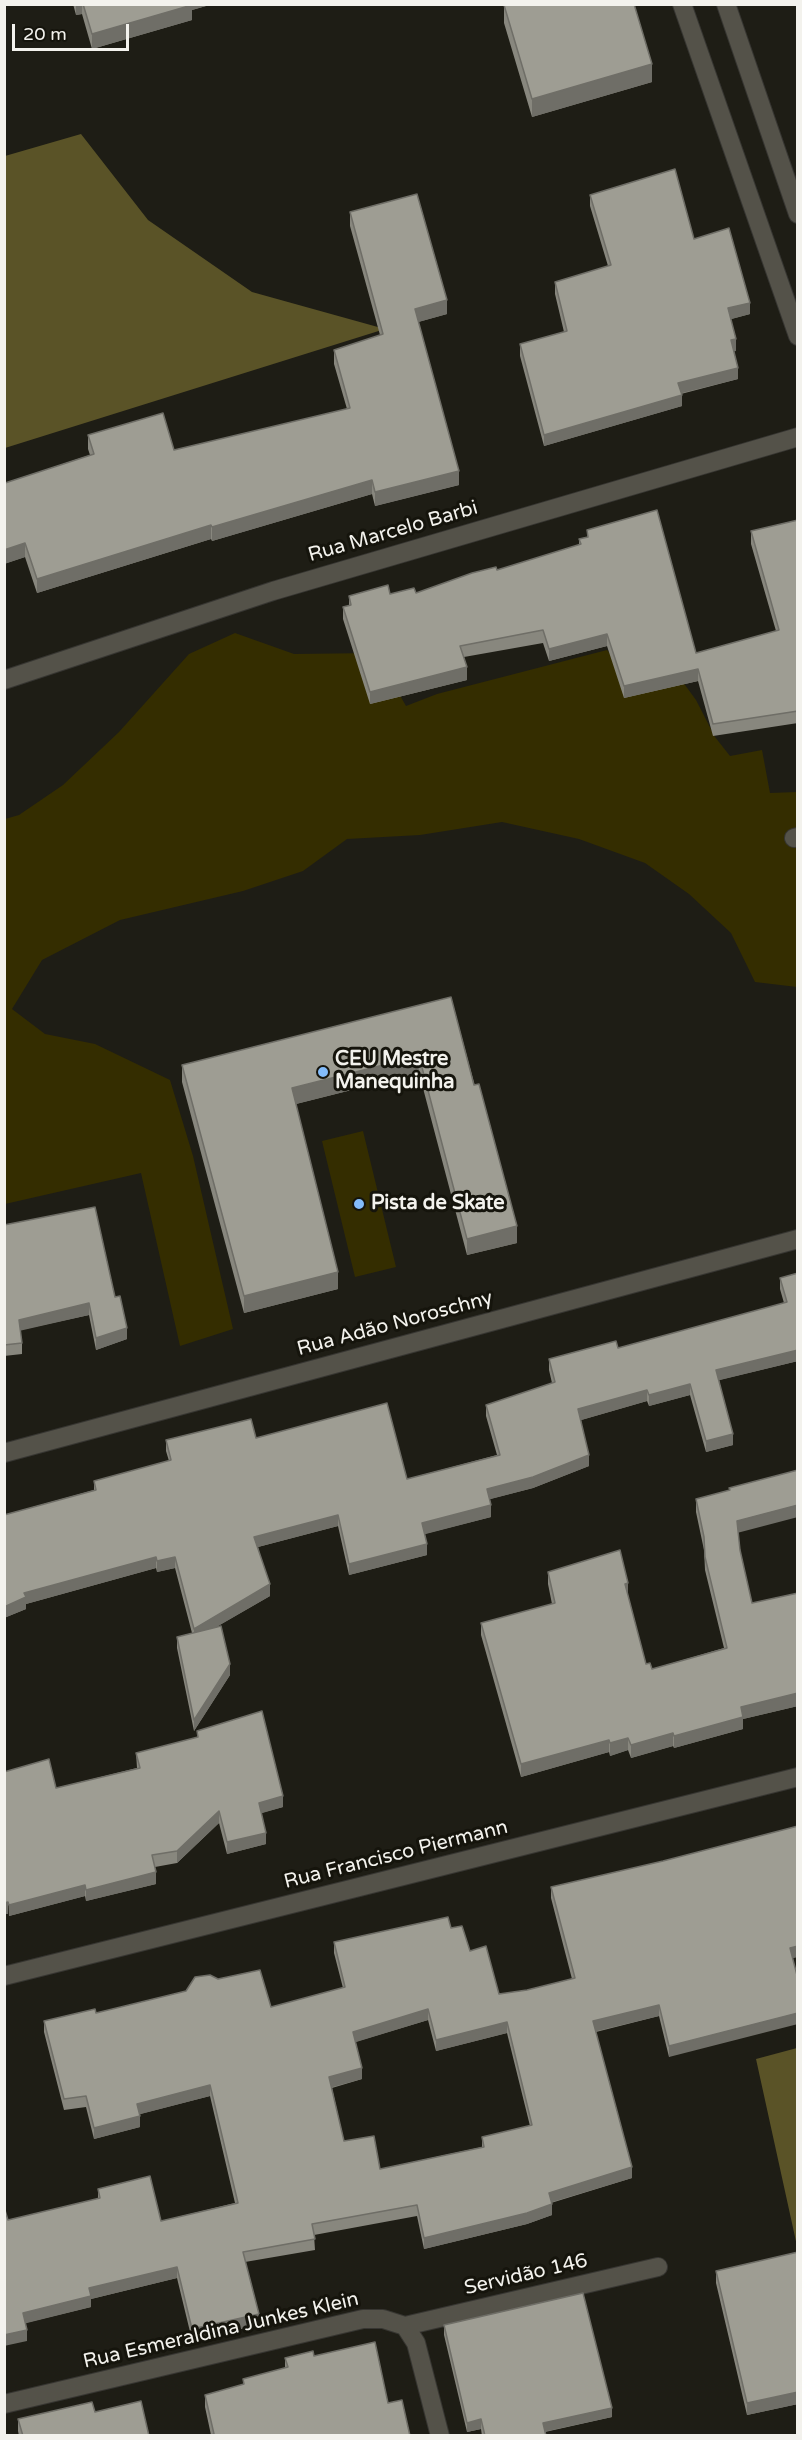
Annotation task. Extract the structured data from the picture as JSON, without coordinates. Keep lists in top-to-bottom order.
{
  "streets": {
    "street": [
      "Rua Marcelo Barbi",
      "Rua Adão Noroschny",
      "Rua Francisco Piermann",
      "Servidão 146",
      "Rua Esmeraldina Junkes Klein"
    ]
  },
  "crossings": [
    ["Servidão 146", "Rua Esmeraldina Junkes Klein"]
  ],
  "places": ["CEU Mestre Manequinha", "Pista de Skate"],
  "scale_bar": "20 m"
}
